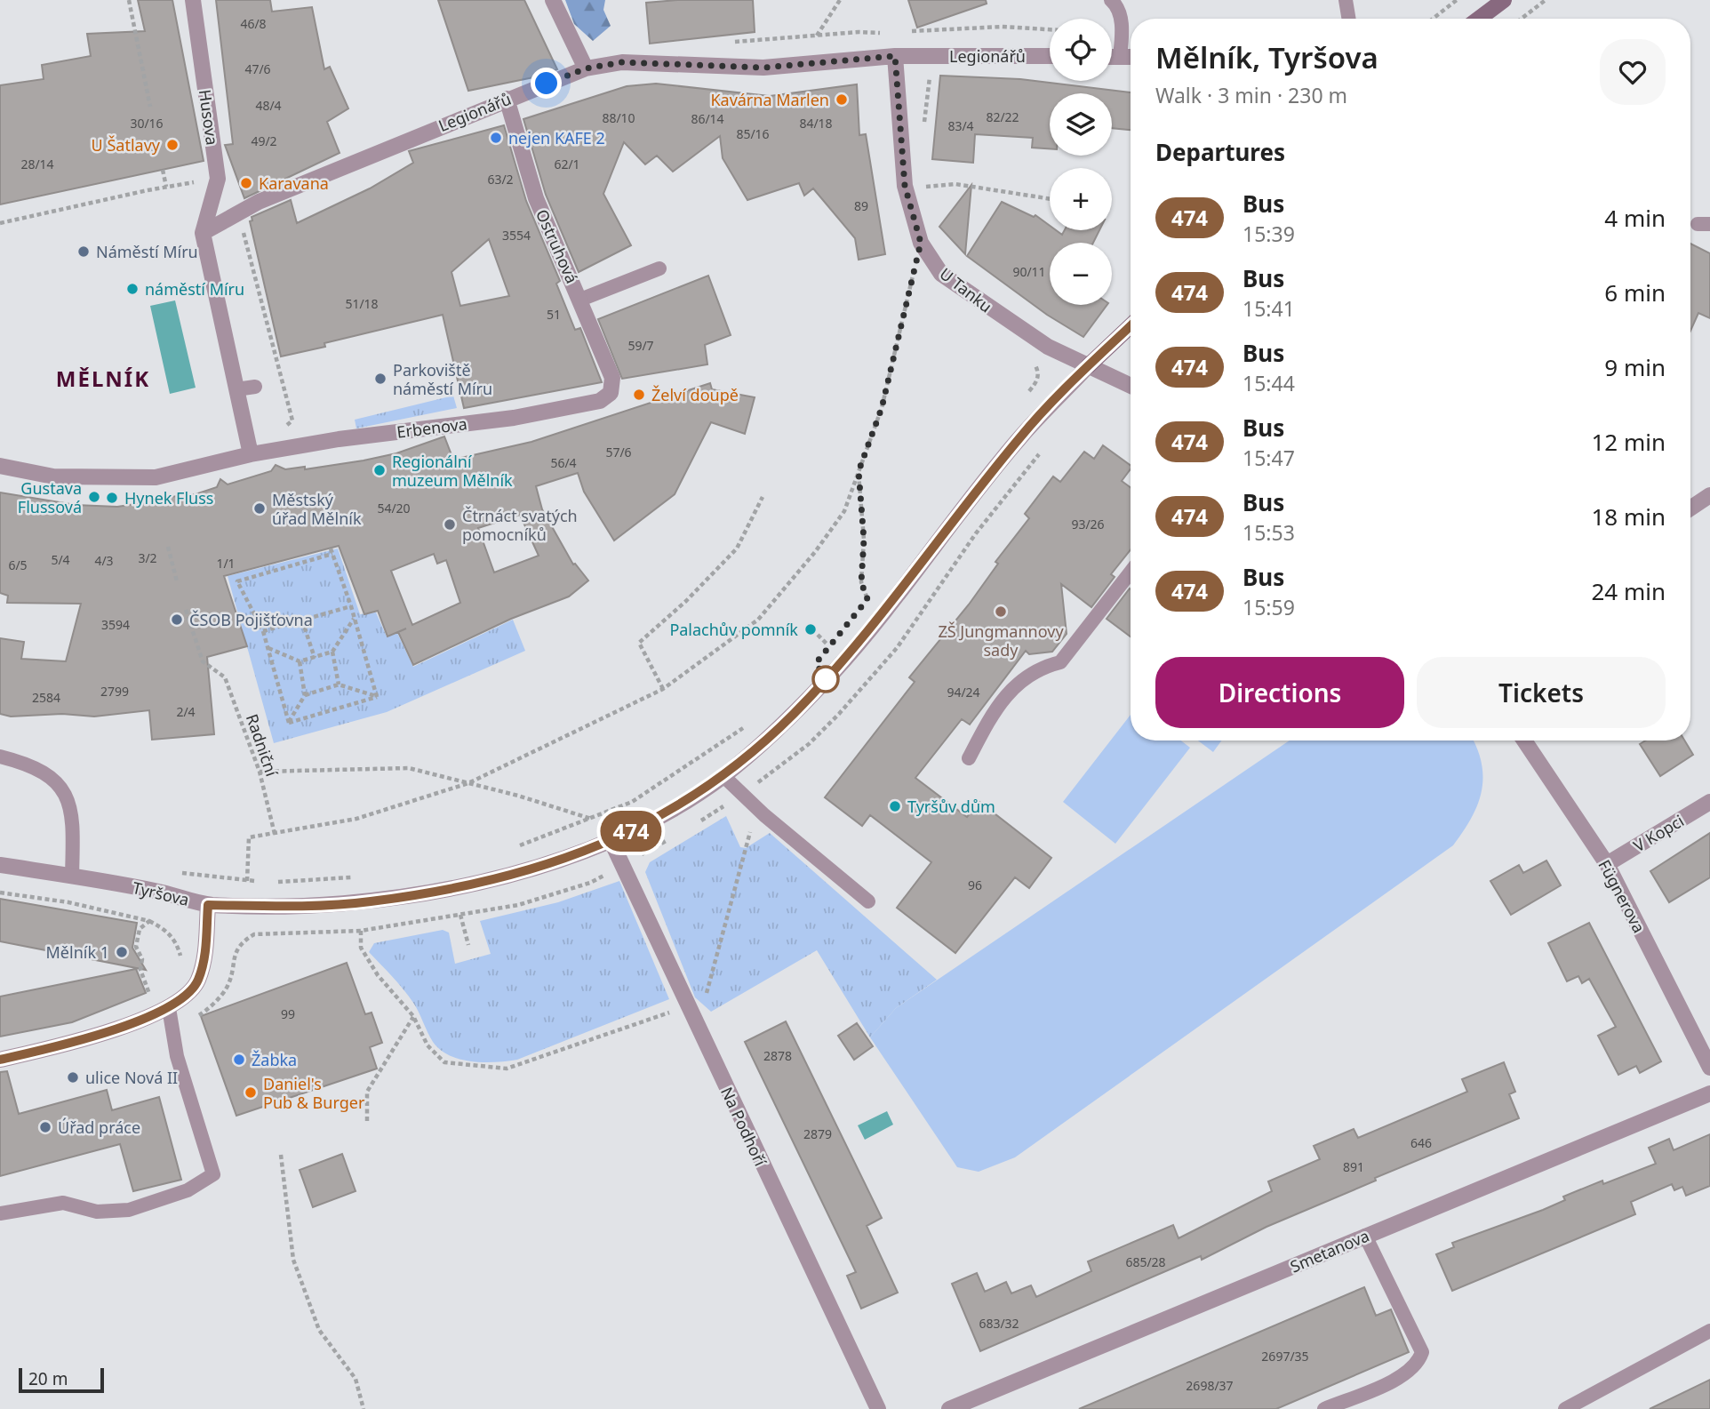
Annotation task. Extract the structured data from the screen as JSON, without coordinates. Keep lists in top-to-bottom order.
{
  "streets": {
    "street": [
      "Legionářů",
      "Husova",
      "Ostruhová",
      "U Tanku",
      "Erbenova",
      "V Kopci",
      "Tyršova",
      "Fügnerova",
      "Na Podhoří",
      "Smetanova"
    ],
    "path": ["Radniční"]
  },
  "crossings": [
    ["Legionářů", "Husova"],
    ["Legionářů", "Ostruhová"],
    ["Legionářů", "U Tanku"],
    ["Ostruhová", "Erbenova"],
    ["U Tanku", "Tyršova"],
    ["V Kopci", "Fügnerova"],
    ["Tyršova", "Na Podhoří"]
  ],
  "districts": ["MĚLNÍK"],
  "places": [
    "Kavárna Marlen",
    "nejen KAFE 2",
    "U Šatlavy",
    "Karavana",
    "Náměstí Míru",
    "náměstí Míru",
    "Parkoviště náměstí Míru",
    "Želví doupě",
    "Regionální muzeum Mělník",
    "Gustava Flussová",
    "Hynek Fluss",
    "Městský úřad Mělník",
    "Čtrnáct svatých pomocníků",
    "ZŠ Jungmannovy sady",
    "ČSOB Pojišťovna",
    "Palachův pomník",
    "Tyršův dům",
    "Mělník 1",
    "Žabka",
    "ulice Nová II",
    "Daniel's Pub & Burger",
    "Úřad práce"
  ],
  "lines": ["bus line 474"],
  "house_numbers": [
    "46/8",
    "47/6",
    "48/4",
    "82/22",
    "88/10",
    "86/14",
    "30/16",
    "84/18",
    "83/4",
    "85/16",
    "49/2",
    "28/14",
    "62/1",
    "63/2",
    "89",
    "3554",
    "90/11",
    "51/18",
    "51",
    "59/7",
    "57/6",
    "56/4",
    "54/20",
    "93/26",
    "3/2",
    "5/4",
    "4/3",
    "1/1",
    "6/5",
    "3594",
    "2799",
    "94/24",
    "2584",
    "2/4",
    "96",
    "99",
    "2878",
    "2879",
    "646",
    "891",
    "685/28",
    "683/32",
    "2697/35",
    "2698/37"
  ],
  "scale_bar": "20 m",
  "page": {
    "on_map": "474",
    "map_buttons": ["+", "−"],
    "heading": [
      ["Mělník, Tyršova", "Walk · 3 min · 230 m"],
      "Departures"
    ],
    "list": [
      {
        "mark": "474",
        "name": "Bus",
        "note": "15:39",
        "value": "4 min"
      },
      {
        "mark": "474",
        "name": "Bus",
        "note": "15:41",
        "value": "6 min"
      },
      {
        "mark": "474",
        "name": "Bus",
        "note": "15:44",
        "value": "9 min"
      },
      {
        "mark": "474",
        "name": "Bus",
        "note": "15:47",
        "value": "12 min"
      },
      {
        "mark": "474",
        "name": "Bus",
        "note": "15:53",
        "value": "18 min"
      },
      {
        "mark": "474",
        "name": "Bus",
        "note": "15:59",
        "value": "24 min"
      }
    ],
    "buttons": ["Directions", "Tickets"],
    "scale": "20 m"
  }
}
